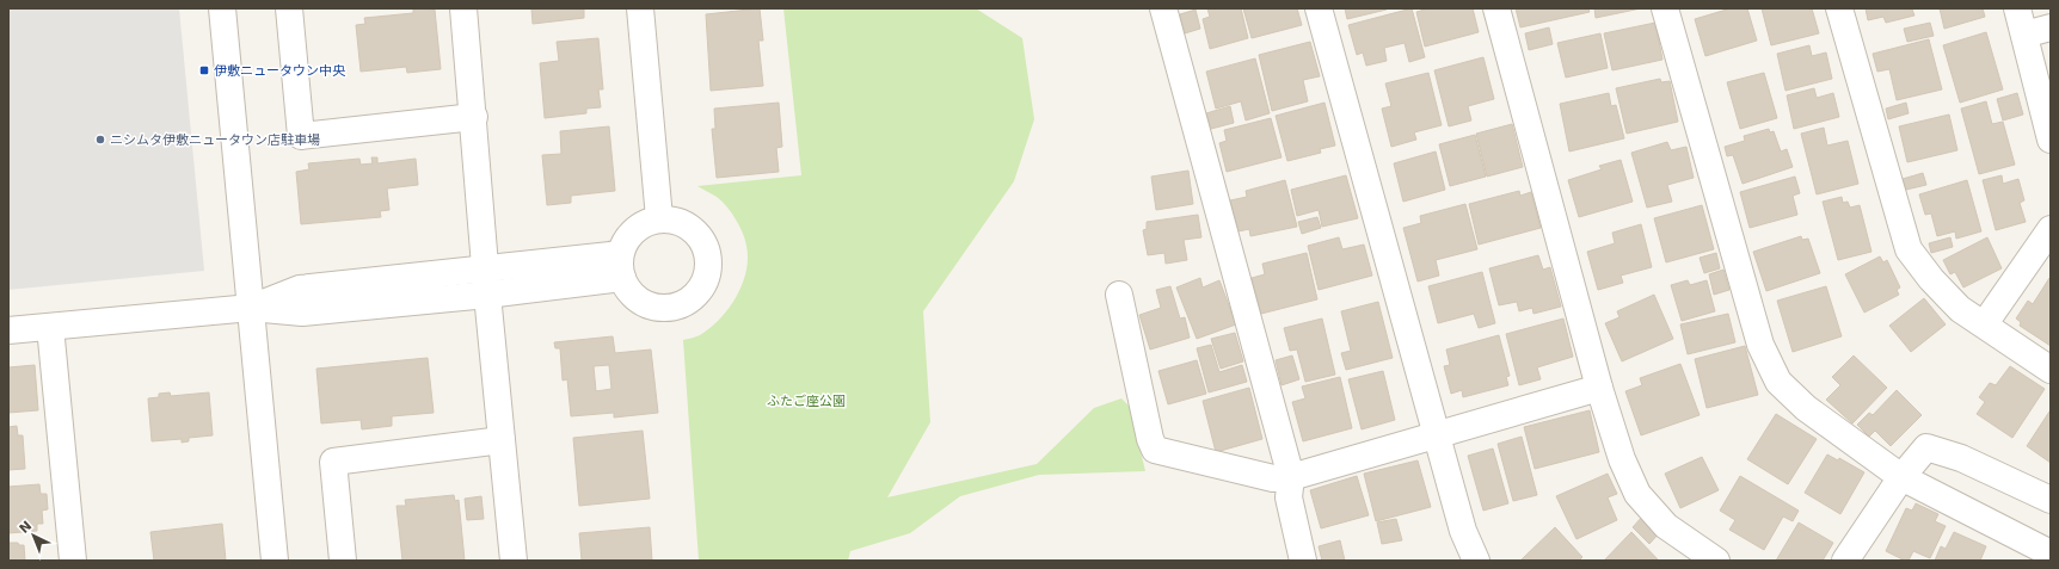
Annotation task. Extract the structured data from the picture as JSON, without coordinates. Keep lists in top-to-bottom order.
{
  "parks": ["ふたご座公園"],
  "places": {
    "transit": ["伊敷ニュータウン中央"],
    "other": ["ニシムタ伊敷ニュータウン店駐車場"]
  },
  "north": "top left"
}
